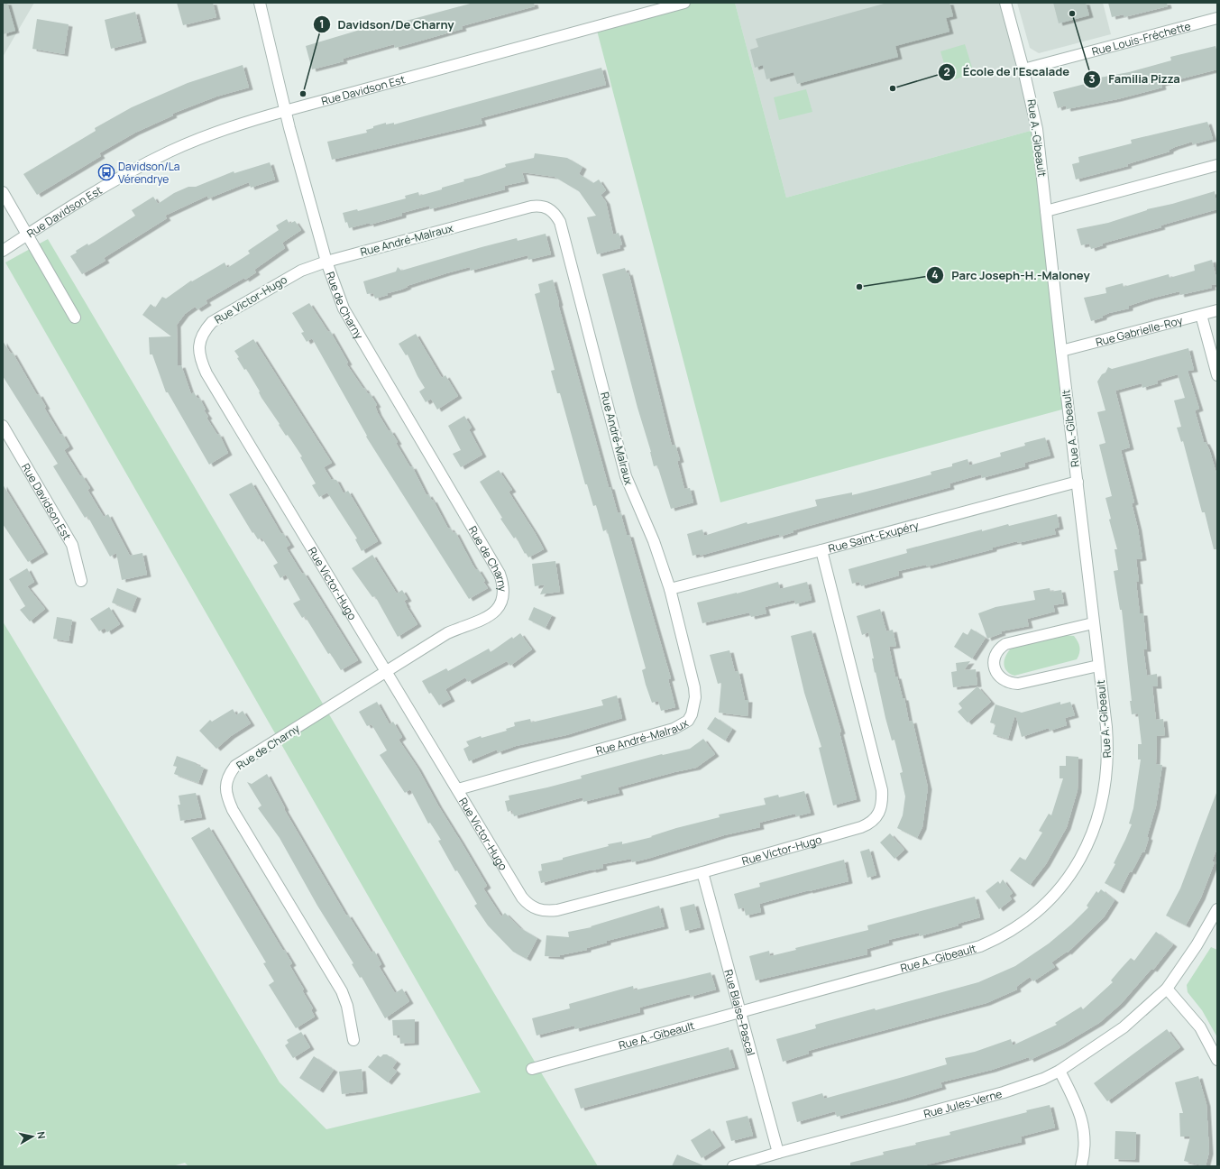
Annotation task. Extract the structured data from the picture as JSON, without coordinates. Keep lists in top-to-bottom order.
{
  "streets": {
    "street": [
      "Rue Louis-Fréchette",
      "Rue Davidson Est",
      "Rue A.-Gibeault",
      "Rue André-Malraux",
      "Rue Victor-Hugo",
      "Rue de Charny",
      "Rue Gabrielle-Roy",
      "Rue Saint-Exupéry",
      "Rue Blaise-Pascal",
      "Rue Jules-Verne"
    ]
  },
  "crossings": [
    ["Rue Louis-Fréchette", "Rue A.-Gibeault"],
    ["Rue Davidson Est", "Rue de Charny"],
    ["Rue A.-Gibeault", "Rue Gabrielle-Roy"],
    ["Rue A.-Gibeault", "Rue Saint-Exupéry"],
    ["Rue A.-Gibeault", "Rue Blaise-Pascal"],
    ["Rue André-Malraux", "Rue Victor-Hugo"],
    ["Rue André-Malraux", "Rue de Charny"],
    ["Rue André-Malraux", "Rue Saint-Exupéry"],
    ["Rue Victor-Hugo", "Rue de Charny"],
    ["Rue Victor-Hugo", "Rue Saint-Exupéry"],
    ["Rue Victor-Hugo", "Rue Blaise-Pascal"],
    ["Rue Blaise-Pascal", "Rue Jules-Verne"]
  ],
  "places": {
    "other": [
      "Familia Pizza",
      "École de l'Escalade",
      "Davidson/De Charny",
      "Parc Joseph-H.-Maloney"
    ],
    "bus stop": ["Davidson/La Vérendrye"]
  },
  "north": "right"
}
